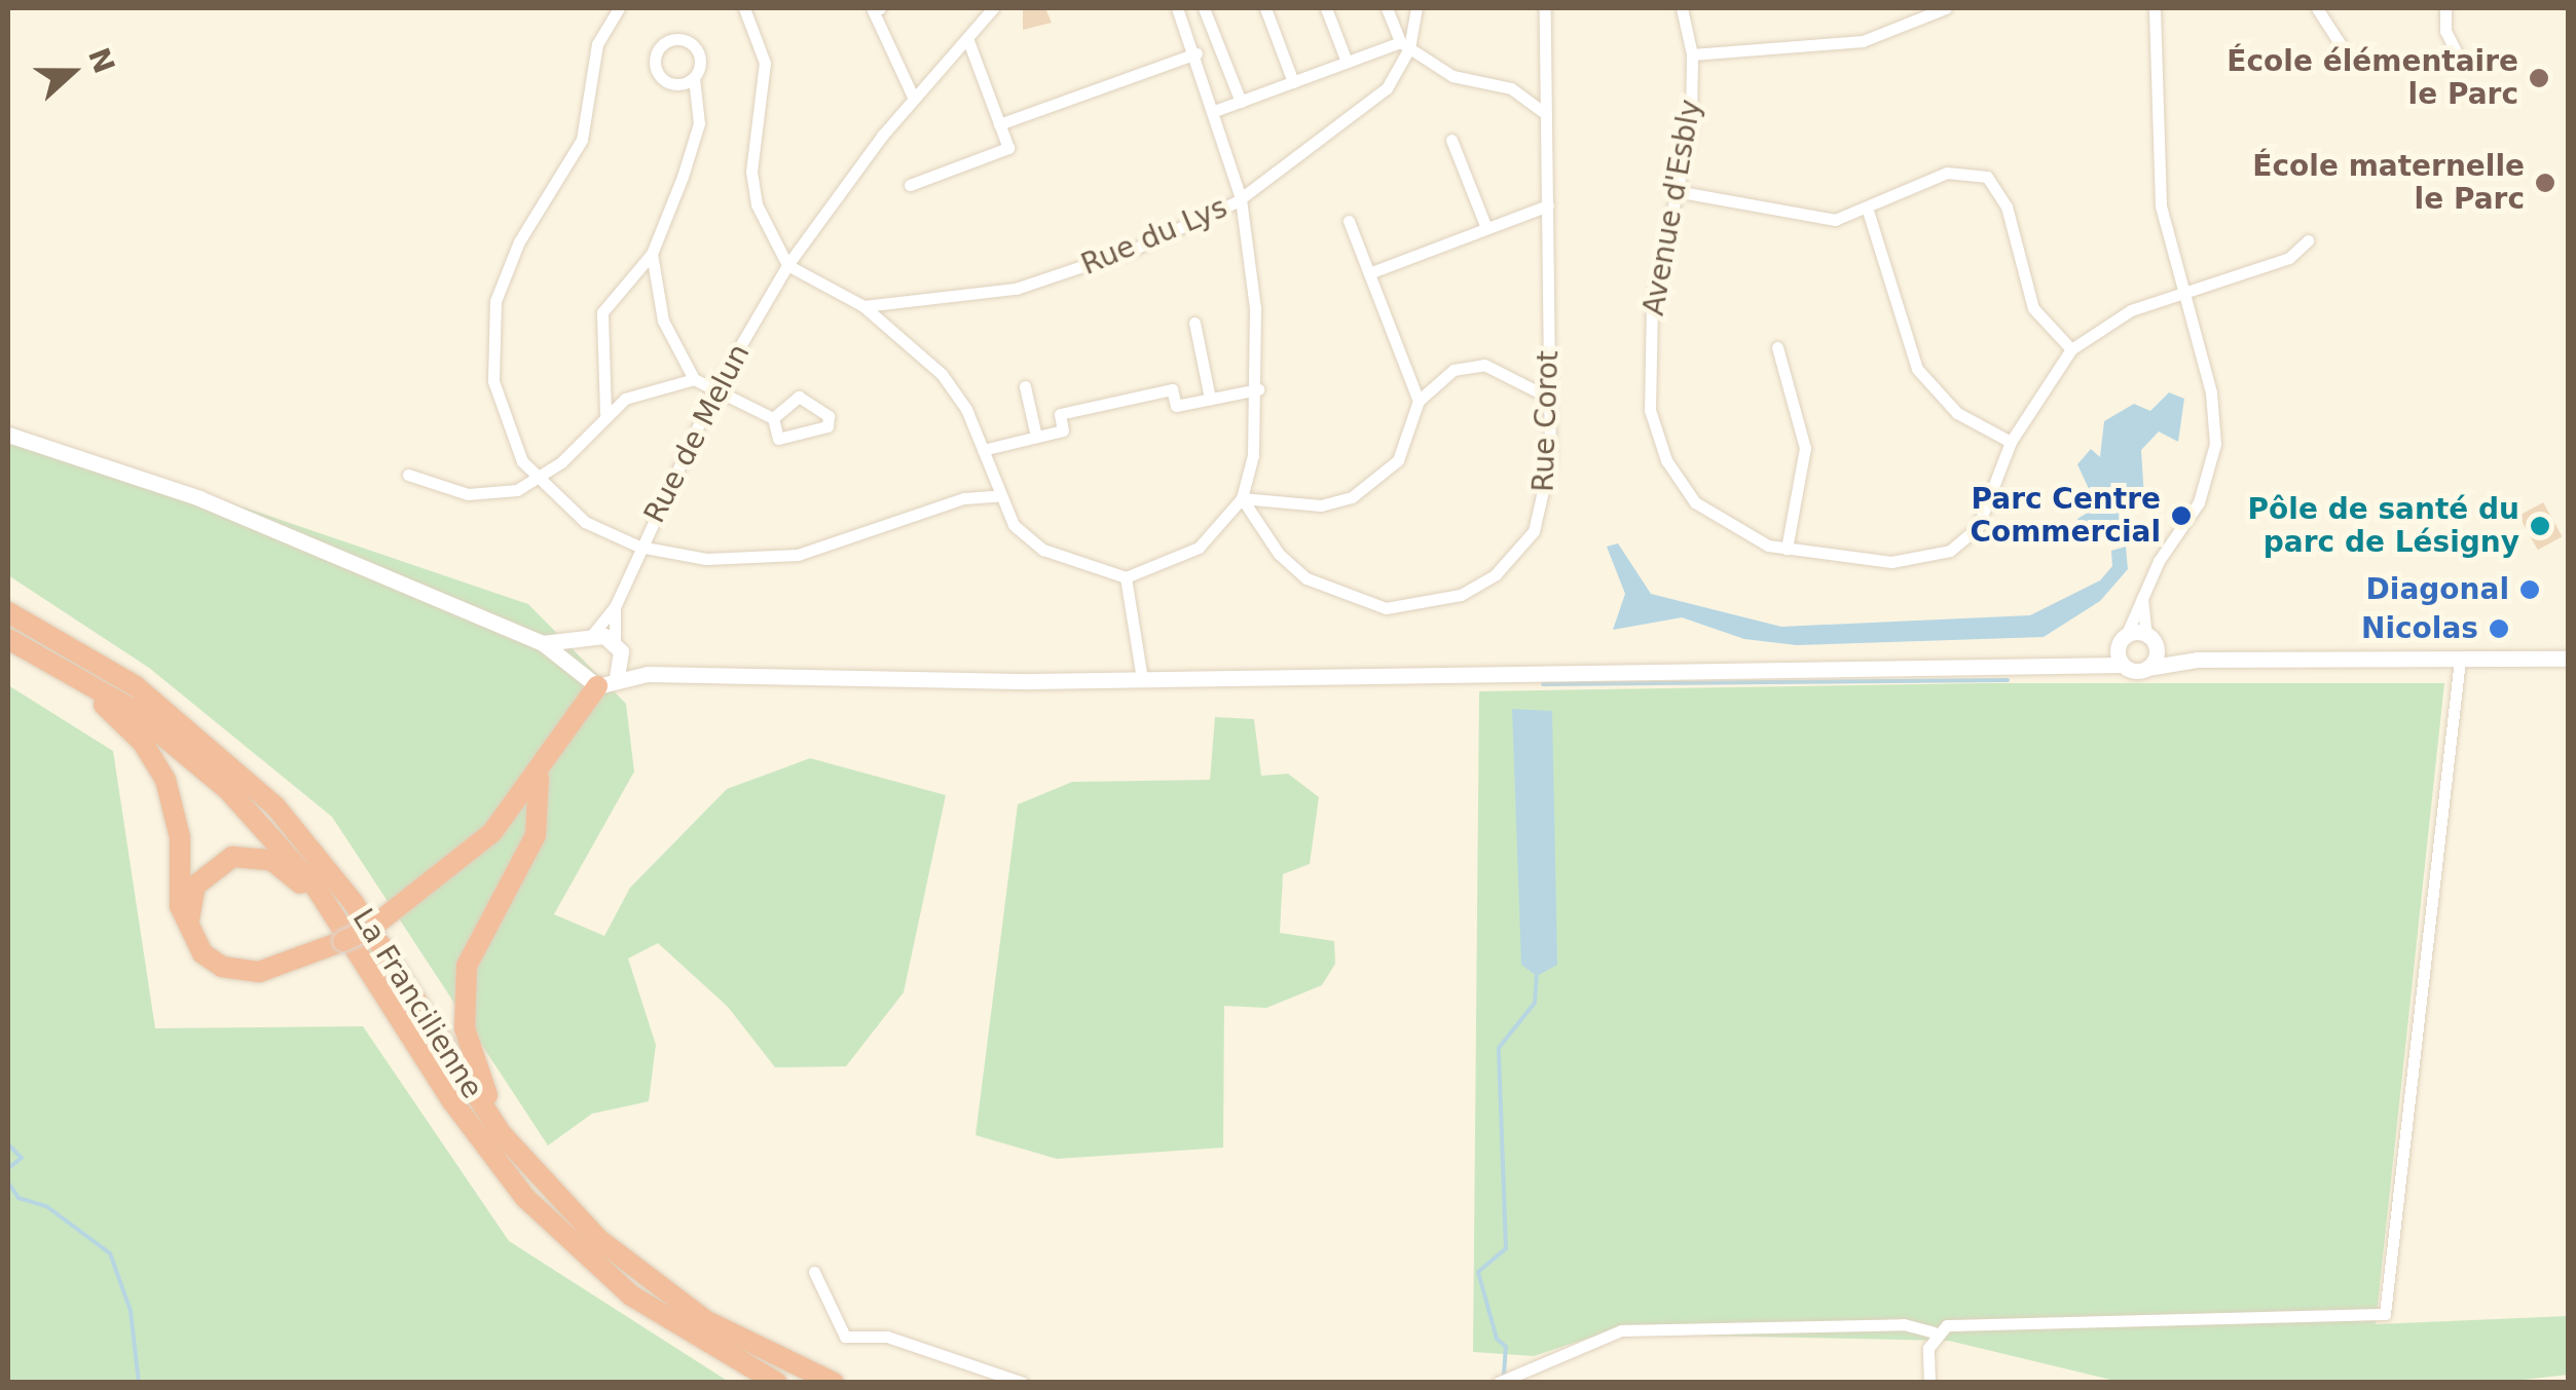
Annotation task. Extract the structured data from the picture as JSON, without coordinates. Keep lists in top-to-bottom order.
{
  "streets": {
    "highway": ["La Francilienne"],
    "street": [
      "Avenue d'Esbly",
      "Rue du Lys",
      "Rue Corot",
      "Rue de Melun"
    ]
  },
  "places": [
    "École élémentaire le Parc",
    "École maternelle le Parc",
    "Parc Centre Commercial",
    "Pôle de santé du parc de Lésigny",
    "Diagonal",
    "Nicolas"
  ],
  "north": "right"
}
